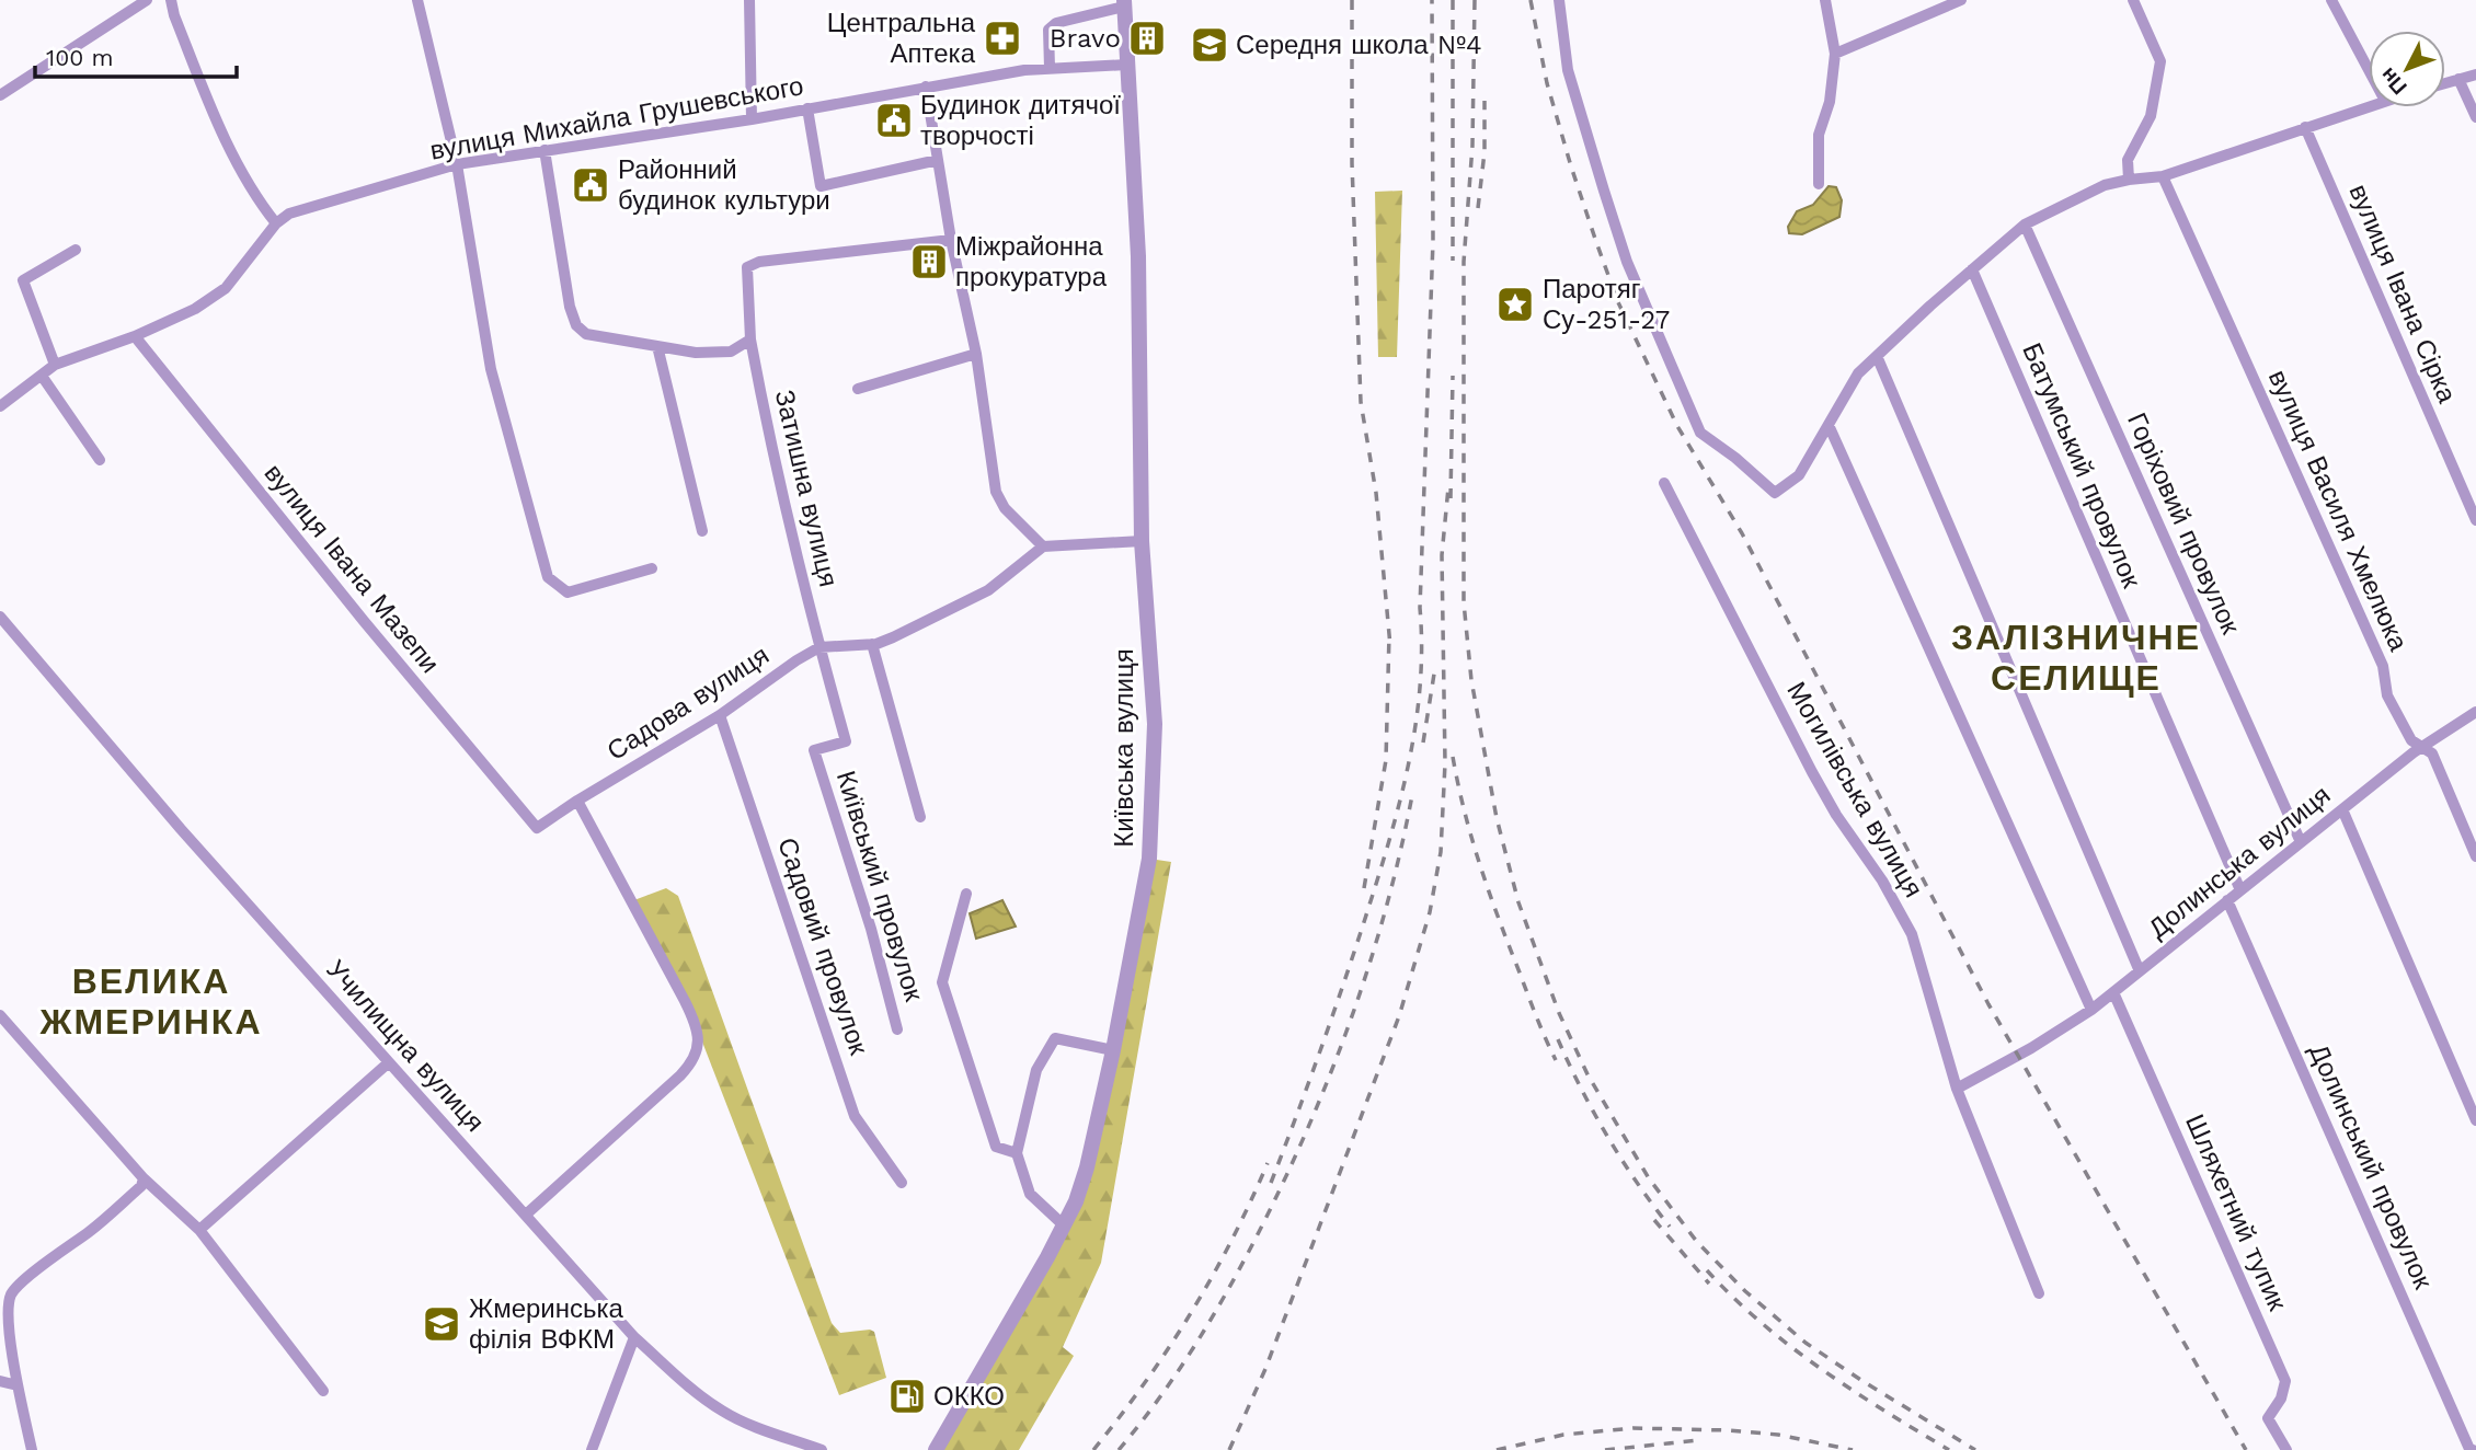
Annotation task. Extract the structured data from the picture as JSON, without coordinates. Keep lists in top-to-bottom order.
{
  "streets": {
    "street": [
      "вулиця Михайла Грушевського",
      "вулиця Івана Сірка",
      "Батумський провулок",
      "Затишна вулиця",
      "вулиця Василя Хмелюка",
      "Горіховий провулок",
      "вулиця Івана Мазепи",
      "Садова вулиця",
      "Київська вулиця",
      "Могилівська вулиця",
      "Долинська вулиця",
      "Київський провулок",
      "Садовий провулок",
      "Училищна вулиця",
      "Долинський провулок",
      "Шляхетний тупик"
    ]
  },
  "crossings": [
    ["вулиця Михайла Грушевського", "вулиця Івана Мазепи"],
    ["вулиця Михайла Грушевського", "Київська вулиця"],
    ["Батумський провулок", "Долинська вулиця"],
    ["Затишна вулиця", "Садова вулиця"],
    ["Затишна вулиця", "Київський провулок"],
    ["вулиця Василя Хмелюка", "Долинська вулиця"],
    ["Горіховий провулок", "Долинська вулиця"],
    ["вулиця Івана Мазепи", "Садова вулиця"],
    ["Садова вулиця", "Київський провулок"],
    ["Садова вулиця", "Садовий провулок"],
    ["Могилівська вулиця", "Долинська вулиця"],
    ["Долинська вулиця", "Долинський провулок"],
    ["Долинська вулиця", "Шляхетний тупик"]
  ],
  "districts": ["ЗАЛІЗНИЧНЕ СЕЛИЩЕ", "ВЕЛИКА ЖМЕРИНКА"],
  "places": {
    "pharmacy": ["Центральна Аптека"],
    "building": ["Bravo", "Міжрайонна прокуратура"],
    "school or university": ["Середня школа №4", "Жмеринська філія ВФКМ"],
    "public building": ["Будинок дитячої творчості", "Районний будинок культури"],
    "place": ["Паротяг Су-251-27"],
    "fuel station": ["ОККО"]
  },
  "scale_bar": "100 m",
  "north": "bottom left"
}
